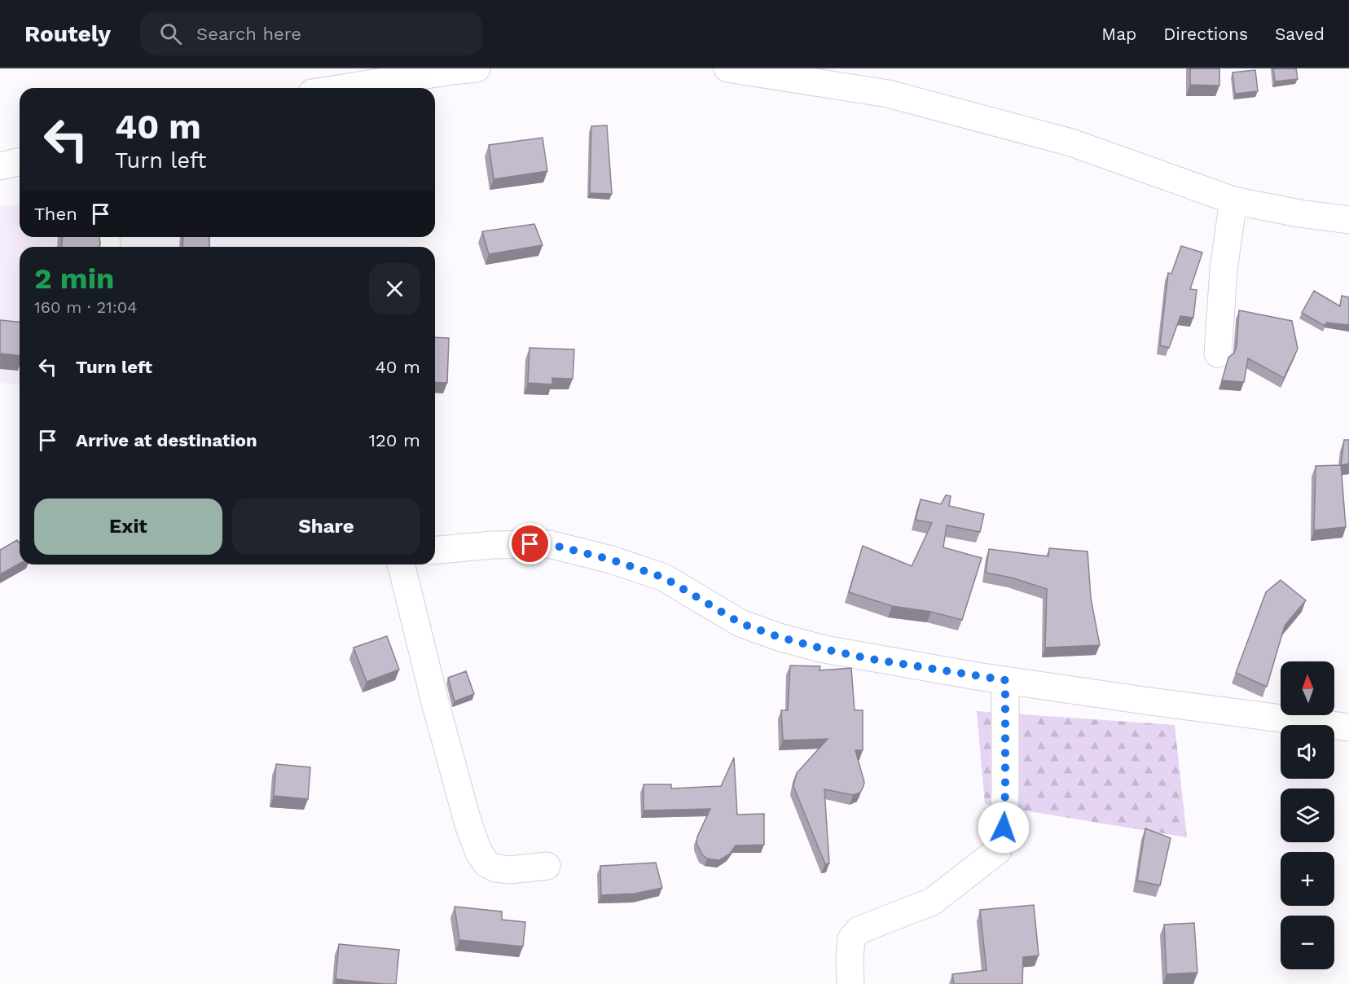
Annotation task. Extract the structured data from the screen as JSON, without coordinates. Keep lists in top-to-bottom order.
{
  "north": "top",
  "page": {
    "header": "Routely",
    "search": "Search here",
    "nav": ["Map", "Directions", "Saved"],
    "turn": ["40 m", "Turn left"],
    "then": "Then",
    "heading": ["2 min", "160 m · 21:04"],
    "list": [
      {
        "name": "Turn left",
        "value": "40 m"
      },
      {
        "name": "Arrive at destination",
        "value": "120 m"
      }
    ],
    "buttons": ["Exit", "Share"],
    "map_buttons": ["+", "−"]
  }
}
